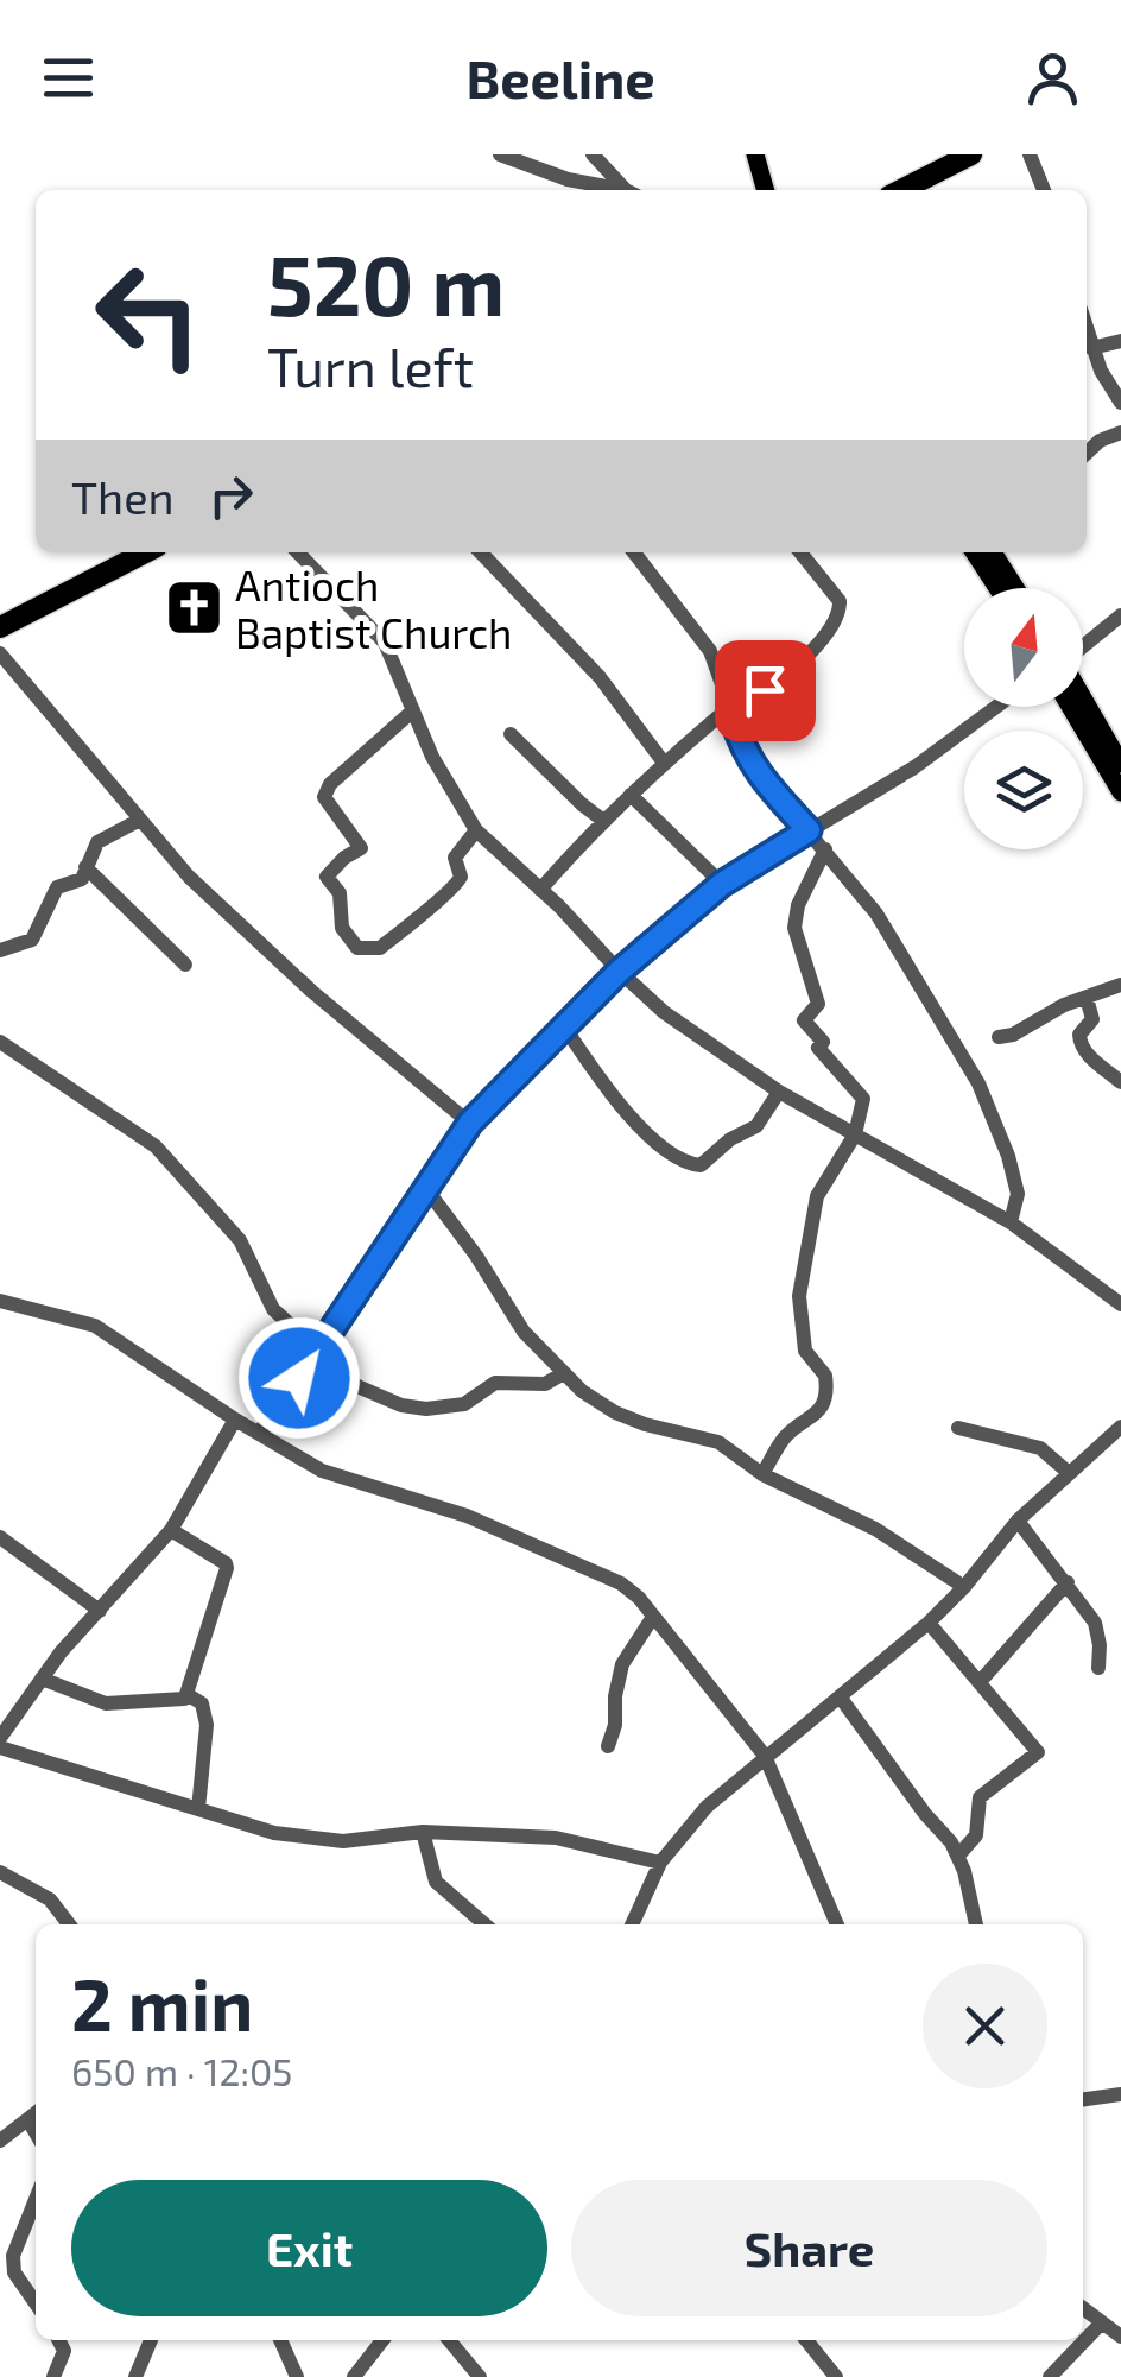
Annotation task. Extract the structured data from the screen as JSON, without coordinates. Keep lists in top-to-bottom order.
{
  "places": {
    "church": ["Antioch Baptist Church"]
  },
  "north": "top",
  "page": {
    "header": "Beeline",
    "turn": ["520 m", "Turn left"],
    "then": "Then",
    "heading": ["2 min", "650 m · 12:05"],
    "buttons": ["Exit", "Share"]
  }
}
